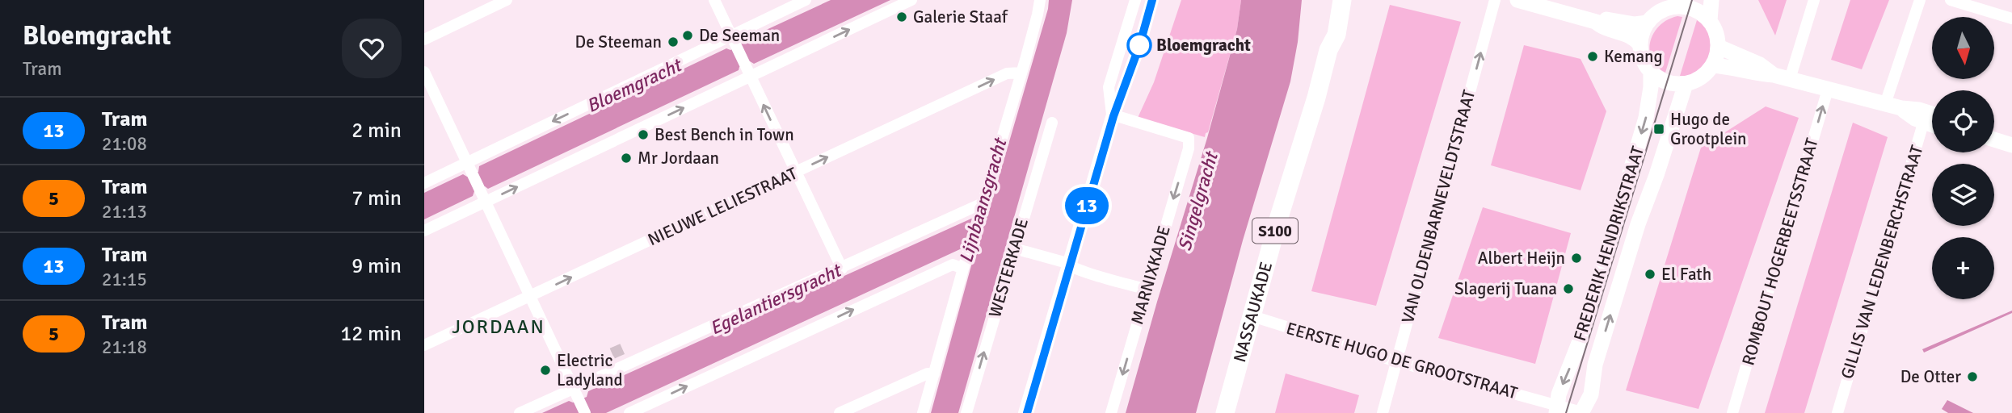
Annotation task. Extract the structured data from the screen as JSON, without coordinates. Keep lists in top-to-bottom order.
{
  "streets": {
    "main road": ["S100", "FREDERIK HENDRIKSTRAAT", "NASSAUKADE"],
    "street": [
      "NIEUWE LELIESTRAAT",
      "VAN OLDENBARNEVELDTSTRAAT",
      "ROMBOUT HOGERBEETSSTRAAT",
      "GILLIS VAN LEDENBERCHSTRAAT",
      "WESTERKADE",
      "MARNIXKADE",
      "EERSTE HUGO DE GROOTSTRAAT"
    ]
  },
  "crossings": [
    ["VAN OLDENBARNEVELDTSTRAAT", "EERSTE HUGO DE GROOTSTRAAT"],
    ["FREDERIK HENDRIKSTRAAT", "EERSTE HUGO DE GROOTSTRAAT"],
    ["NASSAUKADE", "EERSTE HUGO DE GROOTSTRAAT"]
  ],
  "one_way": ["NIEUWE LELIESTRAAT", "VAN OLDENBARNEVELDTSTRAAT", "ROMBOUT HOGERBEETSSTRAAT"],
  "districts": ["JORDAAN"],
  "water": [
    "Bloemgracht",
    "Lijnbaansgracht",
    "Singelgracht",
    "Egelantiersgracht"
  ],
  "places": {
    "other": [
      "Galerie Staaf",
      "De Seeman",
      "De Steeman",
      "Bloemgracht",
      "Kemang",
      "Best Bench in Town",
      "Mr Jordaan",
      "Albert Heijn",
      "El Fath",
      "Slagerij Tuana",
      "Electric Ladyland",
      "De Otter"
    ],
    "transit": ["Hugo de Grootplein"]
  },
  "lines": ["tram line 13"],
  "north": "bottom",
  "page": {
    "heading": ["Bloemgracht", "Tram"],
    "on_map": "13",
    "map_buttons": "+",
    "list": [
      {
        "mark": "13",
        "name": "Tram",
        "note": "21:08",
        "value": "2 min"
      },
      {
        "mark": "5",
        "name": "Tram",
        "note": "21:13",
        "value": "7 min"
      },
      {
        "mark": "13",
        "name": "Tram",
        "note": "21:15",
        "value": "9 min"
      },
      {
        "mark": "5",
        "name": "Tram",
        "note": "21:18",
        "value": "12 min"
      }
    ]
  }
}
